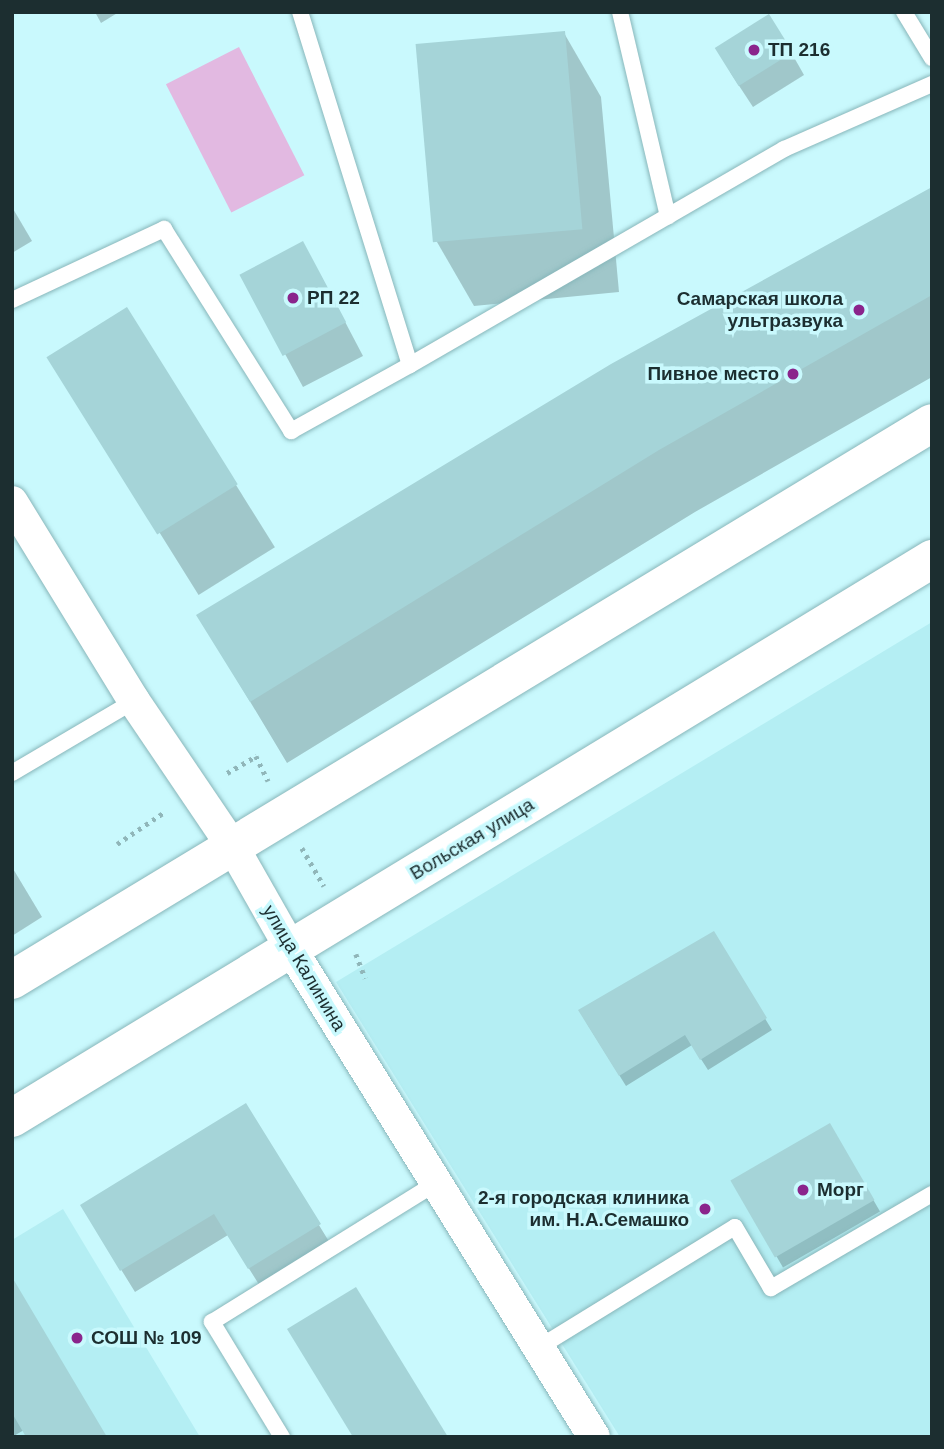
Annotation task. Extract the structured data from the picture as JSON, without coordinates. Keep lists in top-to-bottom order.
{
  "streets": {
    "main road": ["Вольская улица"],
    "street": ["улица Калинина"]
  },
  "crossings": [
    ["Вольская улица", "улица Калинина"]
  ],
  "places": [
    "ТП 216",
    "РП 22",
    "Самарская школа ультразвука",
    "Пивное место",
    "Морг",
    "2-я городская клиника им. Н.А.Семашко",
    "СОШ № 109"
  ]
}
